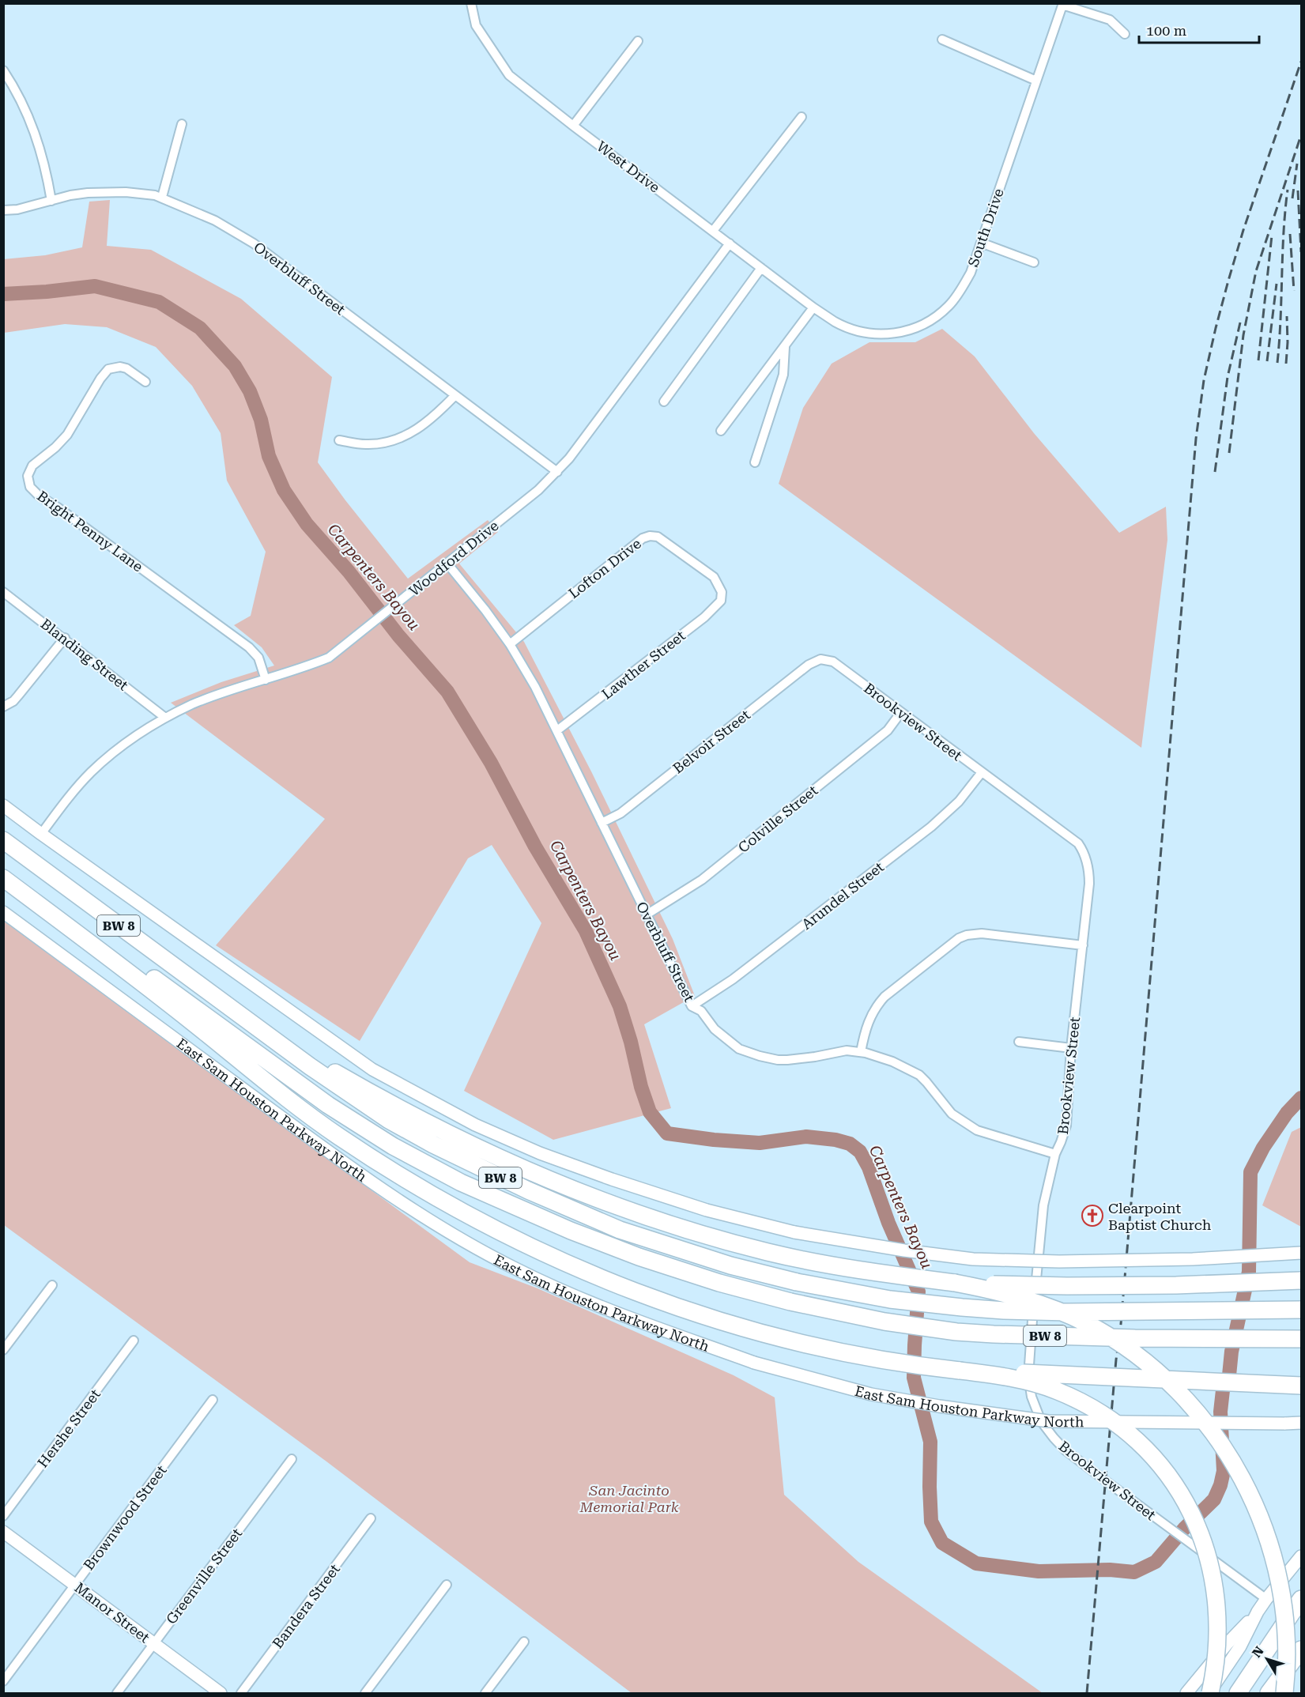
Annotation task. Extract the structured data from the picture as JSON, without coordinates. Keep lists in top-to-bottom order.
{
  "streets": {
    "highway": ["BW 8"],
    "main road": ["East Sam Houston Parkway North", "Manor Street"],
    "street": [
      "West Drive",
      "South Drive",
      "Overbluff Street",
      "Bright Penny Lane",
      "Woodford Drive",
      "Lofton Drive",
      "Blanding Street",
      "Lawther Street",
      "Brookview Street",
      "Belvoir Street",
      "Colville Street",
      "Arundel Street",
      "Hershe Street",
      "Brownwood Street",
      "Greenville Street",
      "Bandera Street"
    ]
  },
  "crossings": [
    ["West Drive", "South Drive"],
    ["West Drive", "Woodford Drive"],
    ["Overbluff Street", "Woodford Drive"],
    ["Overbluff Street", "Lofton Drive"],
    ["Overbluff Street", "Lawther Street"],
    ["Overbluff Street", "Brookview Street"],
    ["Overbluff Street", "Belvoir Street"],
    ["Overbluff Street", "Colville Street"],
    ["Overbluff Street", "Arundel Street"],
    ["Bright Penny Lane", "Woodford Drive"],
    ["Woodford Drive", "Blanding Street"],
    ["Woodford Drive", "BW 8"],
    ["Lofton Drive", "Lawther Street"],
    ["Brookview Street", "Belvoir Street"],
    ["Brookview Street", "Colville Street"],
    ["Brookview Street", "Arundel Street"],
    ["Brownwood Street", "Manor Street"],
    ["Greenville Street", "Manor Street"]
  ],
  "water": ["Carpenters Bayou"],
  "parks": ["San Jacinto Memorial Park"],
  "places": {
    "church": ["Clearpoint Baptist Church"]
  },
  "scale_bar": "100 m",
  "north": "top left"
}
